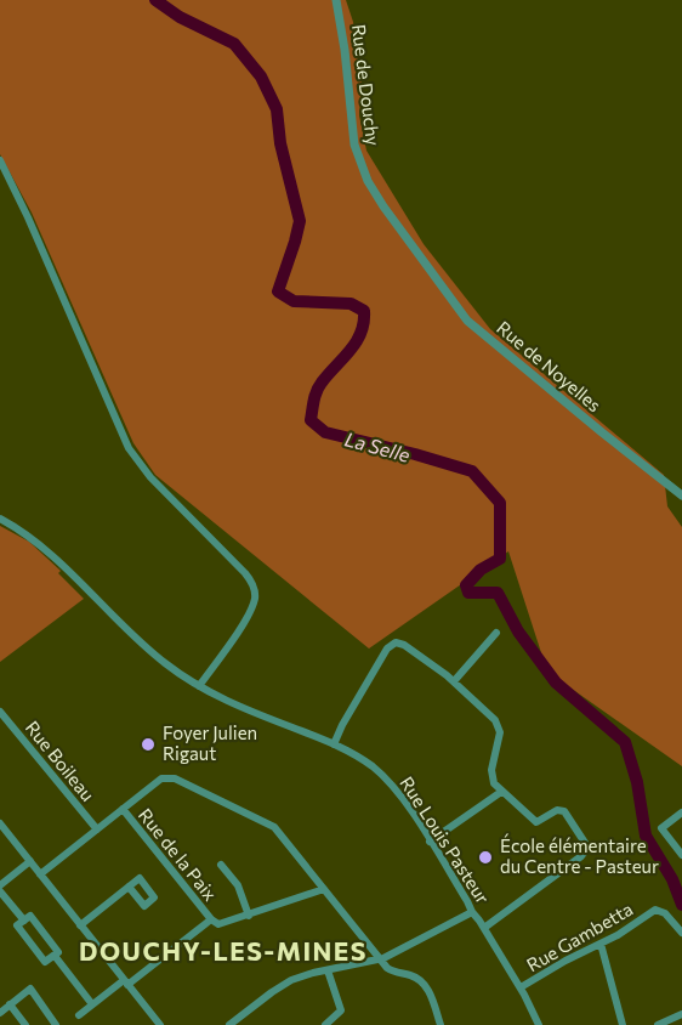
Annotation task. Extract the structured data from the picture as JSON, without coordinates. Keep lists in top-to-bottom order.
{
  "streets": {
    "street": [
      "Rue de Douchy",
      "Rue de Noyelles",
      "Rue Boileau",
      "Rue Louis Pasteur",
      "Rue de la Paix",
      "Rue Gambetta"
    ]
  },
  "crossings": [
    ["Rue de Douchy", "Rue de Noyelles"],
    ["Rue Louis Pasteur", "Rue Gambetta"]
  ],
  "districts": ["DOUCHY-LES-MINES"],
  "water": ["La Selle"],
  "places": ["Foyer Julien Rigaut", "École élémentaire du Centre - Pasteur"]
}
